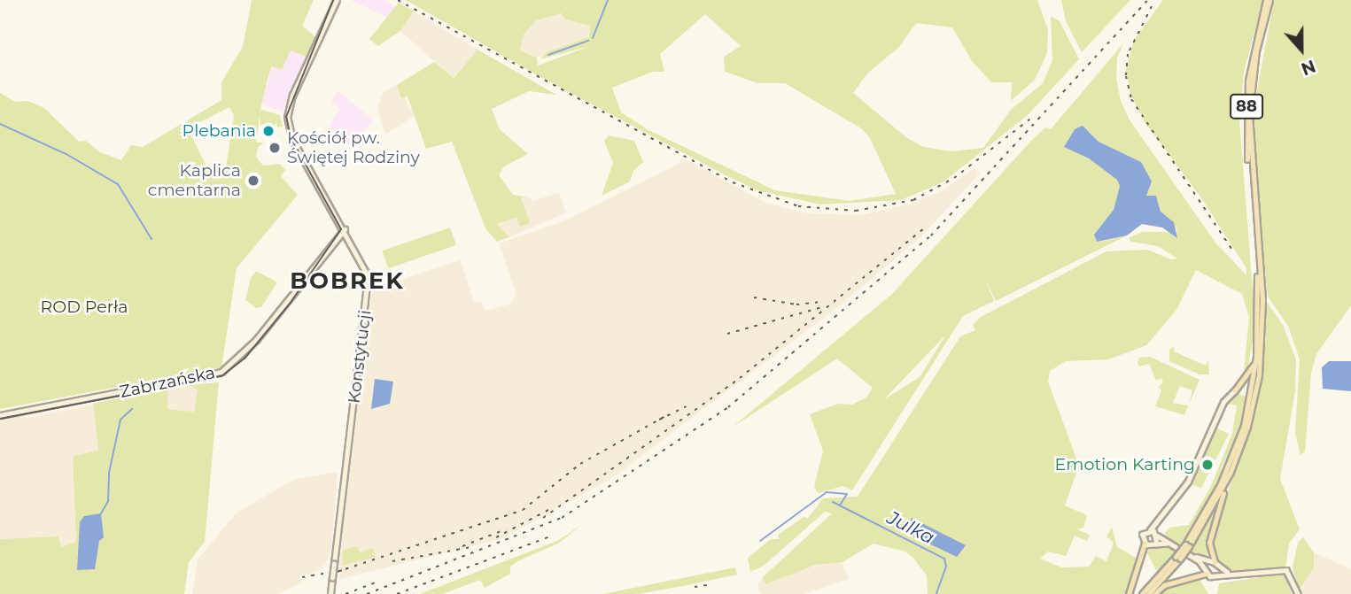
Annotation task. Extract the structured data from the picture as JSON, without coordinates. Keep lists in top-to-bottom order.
{
  "streets": {
    "main road": ["88"],
    "street": ["Konstytucji", "Zabrzańska"]
  },
  "crossings": [
    ["Konstytucji", "Zabrzańska"]
  ],
  "districts": ["BOBREK"],
  "water": ["Julka"],
  "parks": ["ROD Perła"],
  "places": [
    "Plebania",
    "Kościół pw. Świętej Rodziny",
    "Kaplica cmentarna",
    "Emotion Karting"
  ],
  "north": "bottom"
}
